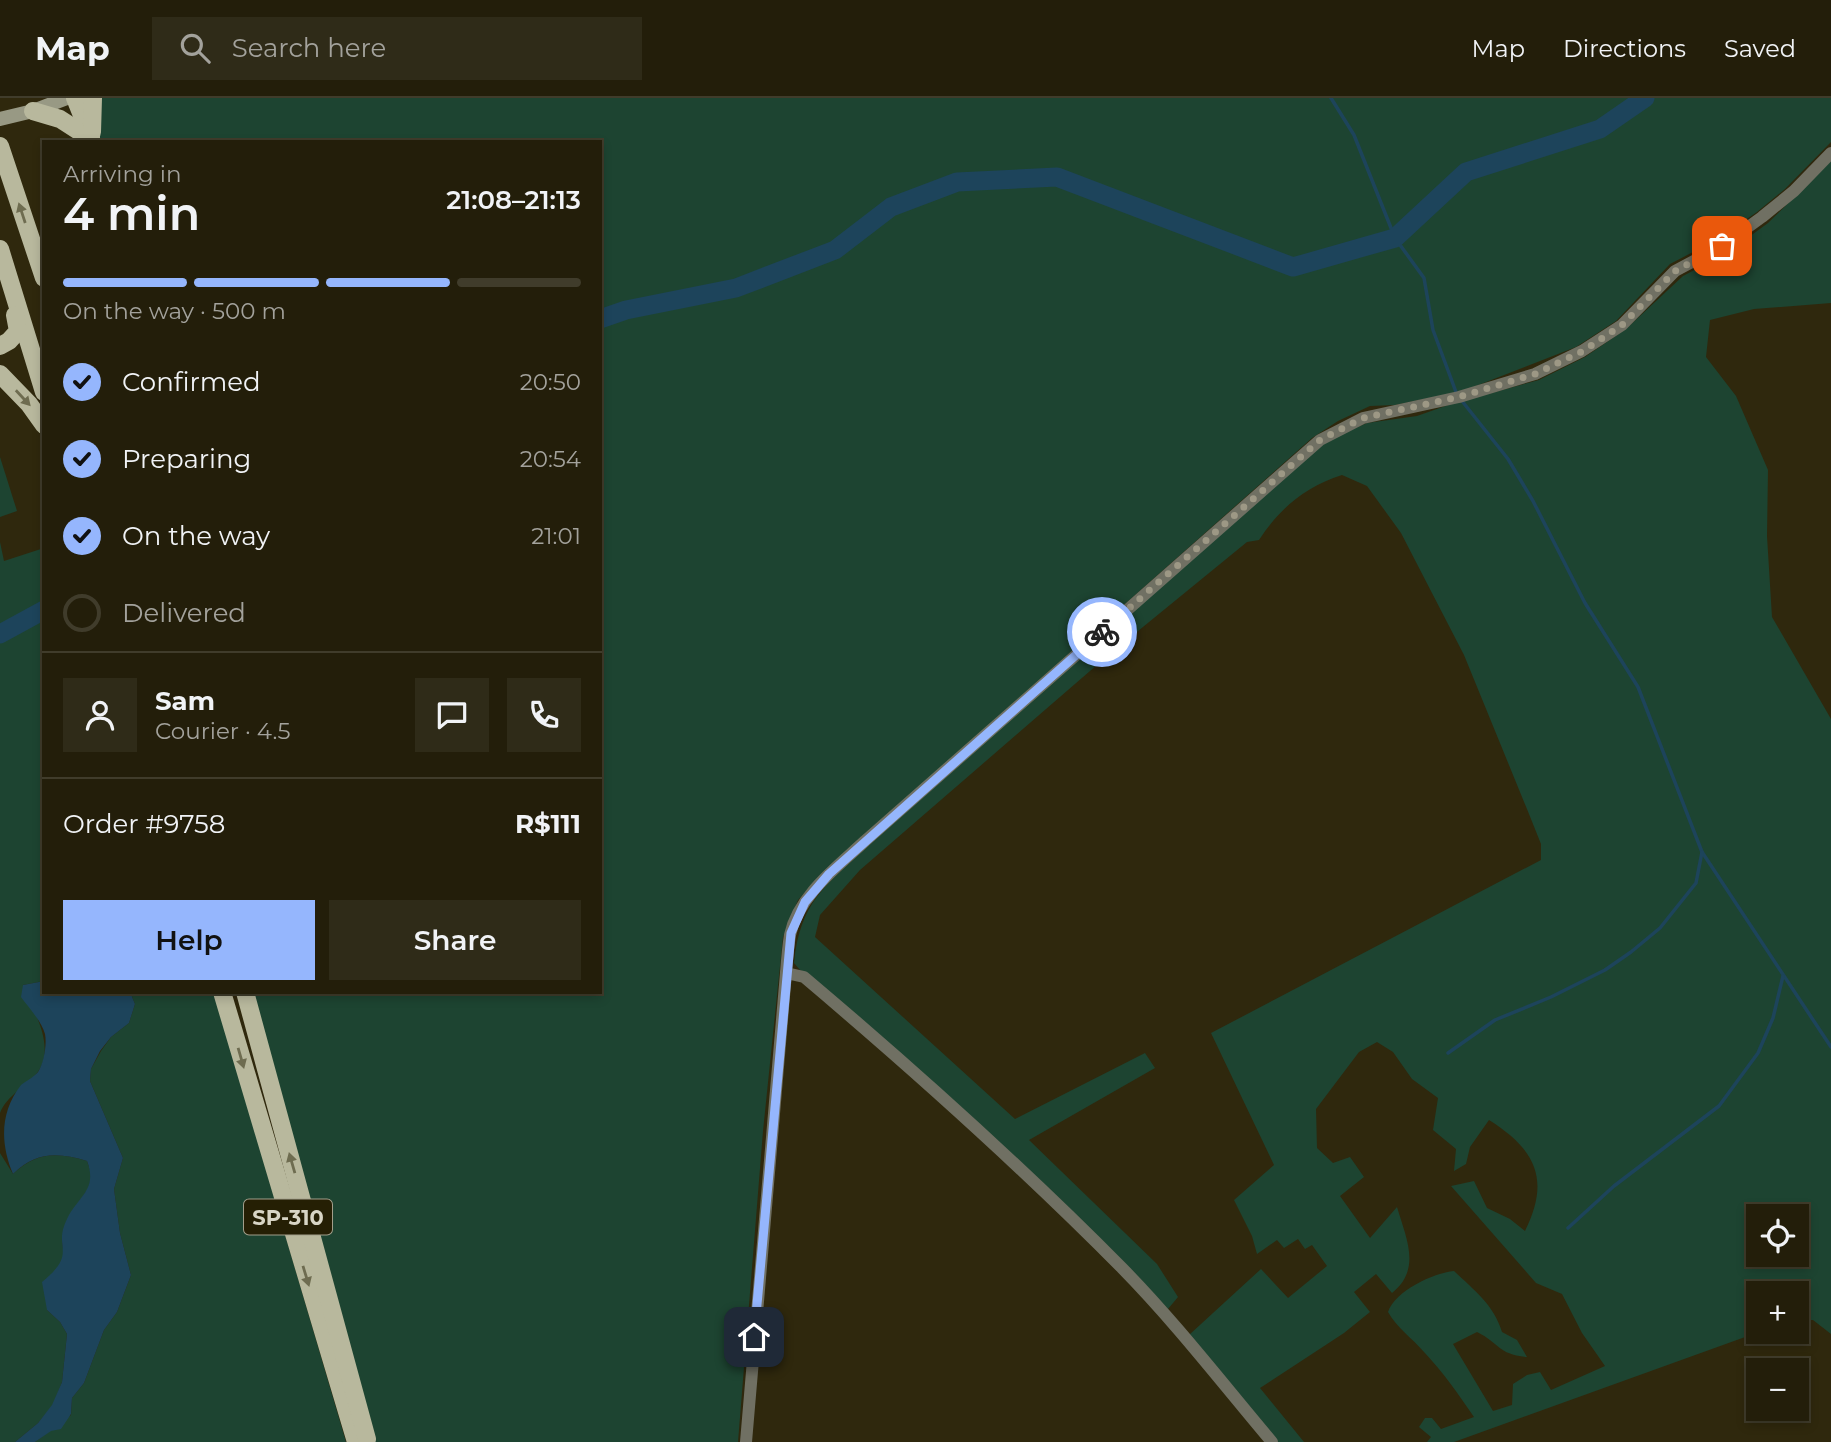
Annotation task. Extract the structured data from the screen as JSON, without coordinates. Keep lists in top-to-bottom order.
{
  "streets": {
    "main road": ["SP-310"]
  },
  "page": {
    "header": "Map",
    "search": "Search here",
    "nav": ["Map", "Directions", "Saved"],
    "heading": ["4 min", "Arriving in", "21:08–21:13"],
    "panel": [
      "Sam",
      "Courier · 4.5",
      "Order #9758",
      "R$111"
    ],
    "bar": "On the way · 500 m",
    "list": [
      ["Confirmed", "20:50"],
      ["Preparing", "20:54"],
      ["On the way", "21:01"],
      "Delivered"
    ],
    "buttons": ["Help", "Share"],
    "map_buttons": ["+", "−"]
  }
}
